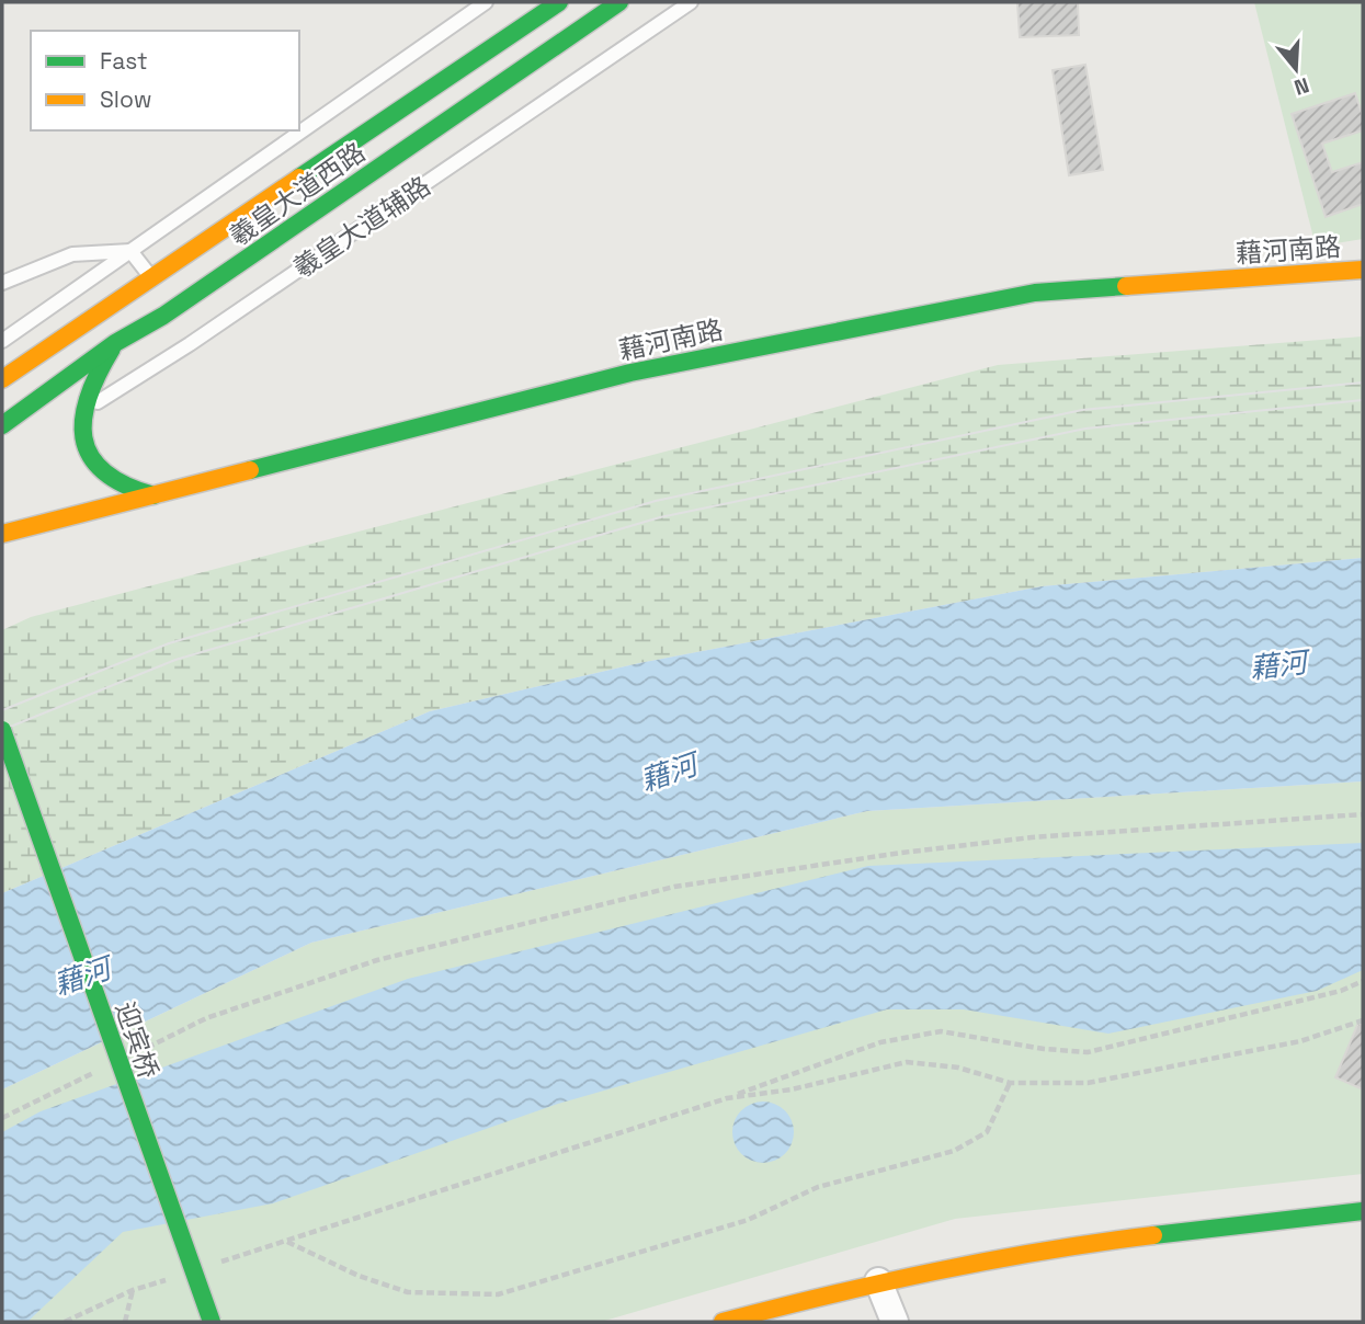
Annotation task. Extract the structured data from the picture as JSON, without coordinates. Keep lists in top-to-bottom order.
{
  "streets": {
    "main road": ["羲皇大道西路", "藉河南路", "迎宾桥"],
    "lane": ["羲皇大道辅路"]
  },
  "water": ["藉河"],
  "legend": ["Fast", "Slow"],
  "north": "bottom"
}
